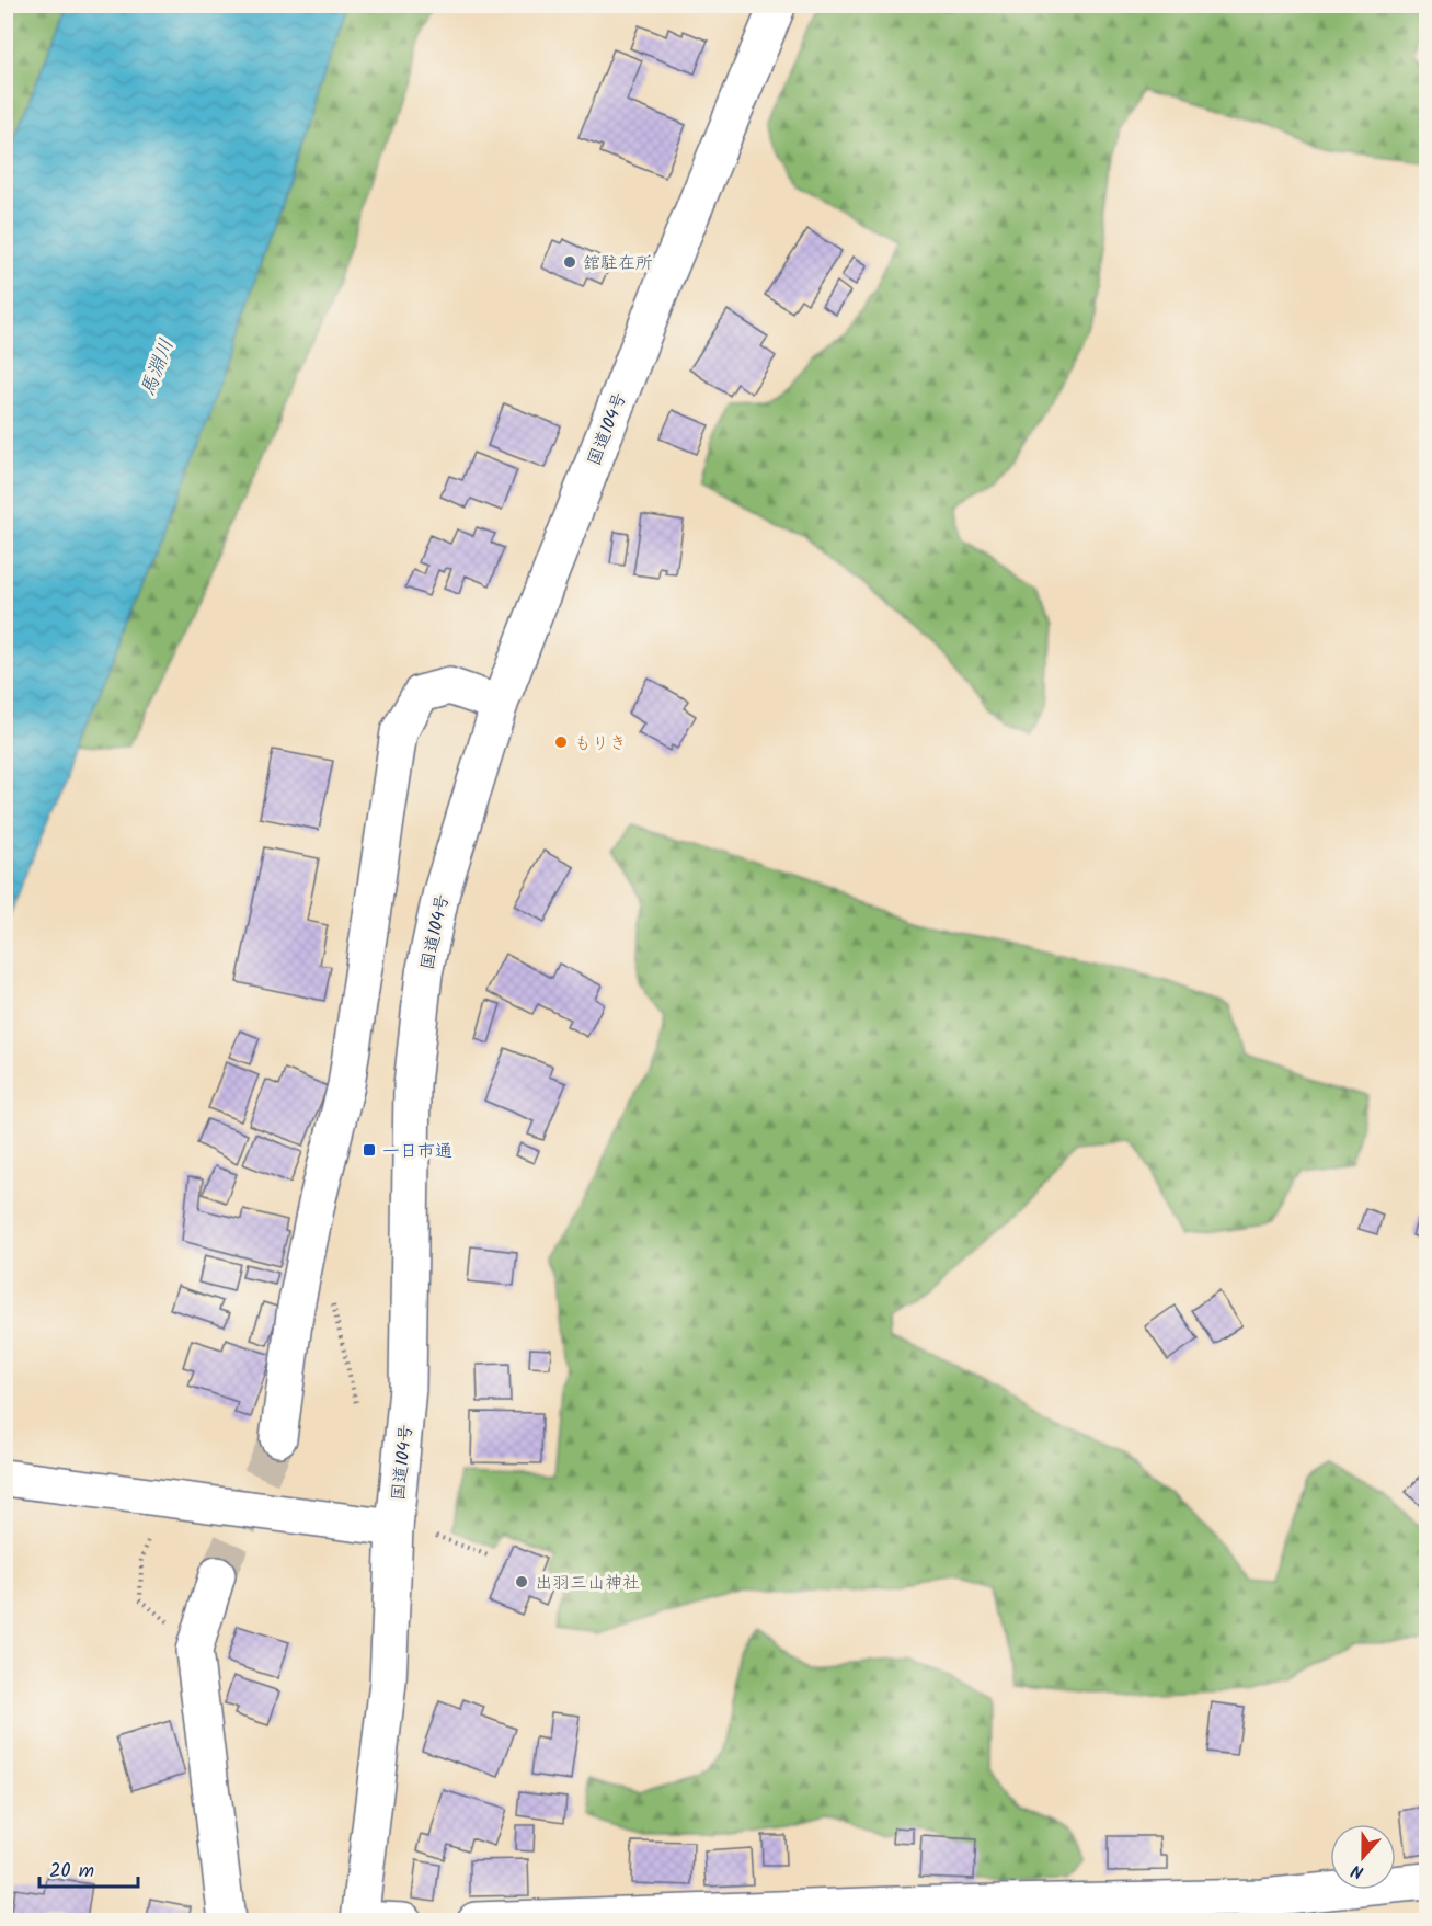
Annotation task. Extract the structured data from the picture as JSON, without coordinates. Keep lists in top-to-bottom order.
{
  "streets": {
    "main road": ["国道104号"]
  },
  "water": ["馬淵川"],
  "places": {
    "other": ["舘駐在所", "もりき", "出羽三山神社"],
    "transit": ["一日市通"]
  },
  "scale_bar": "20 m",
  "north": "bottom"
}
